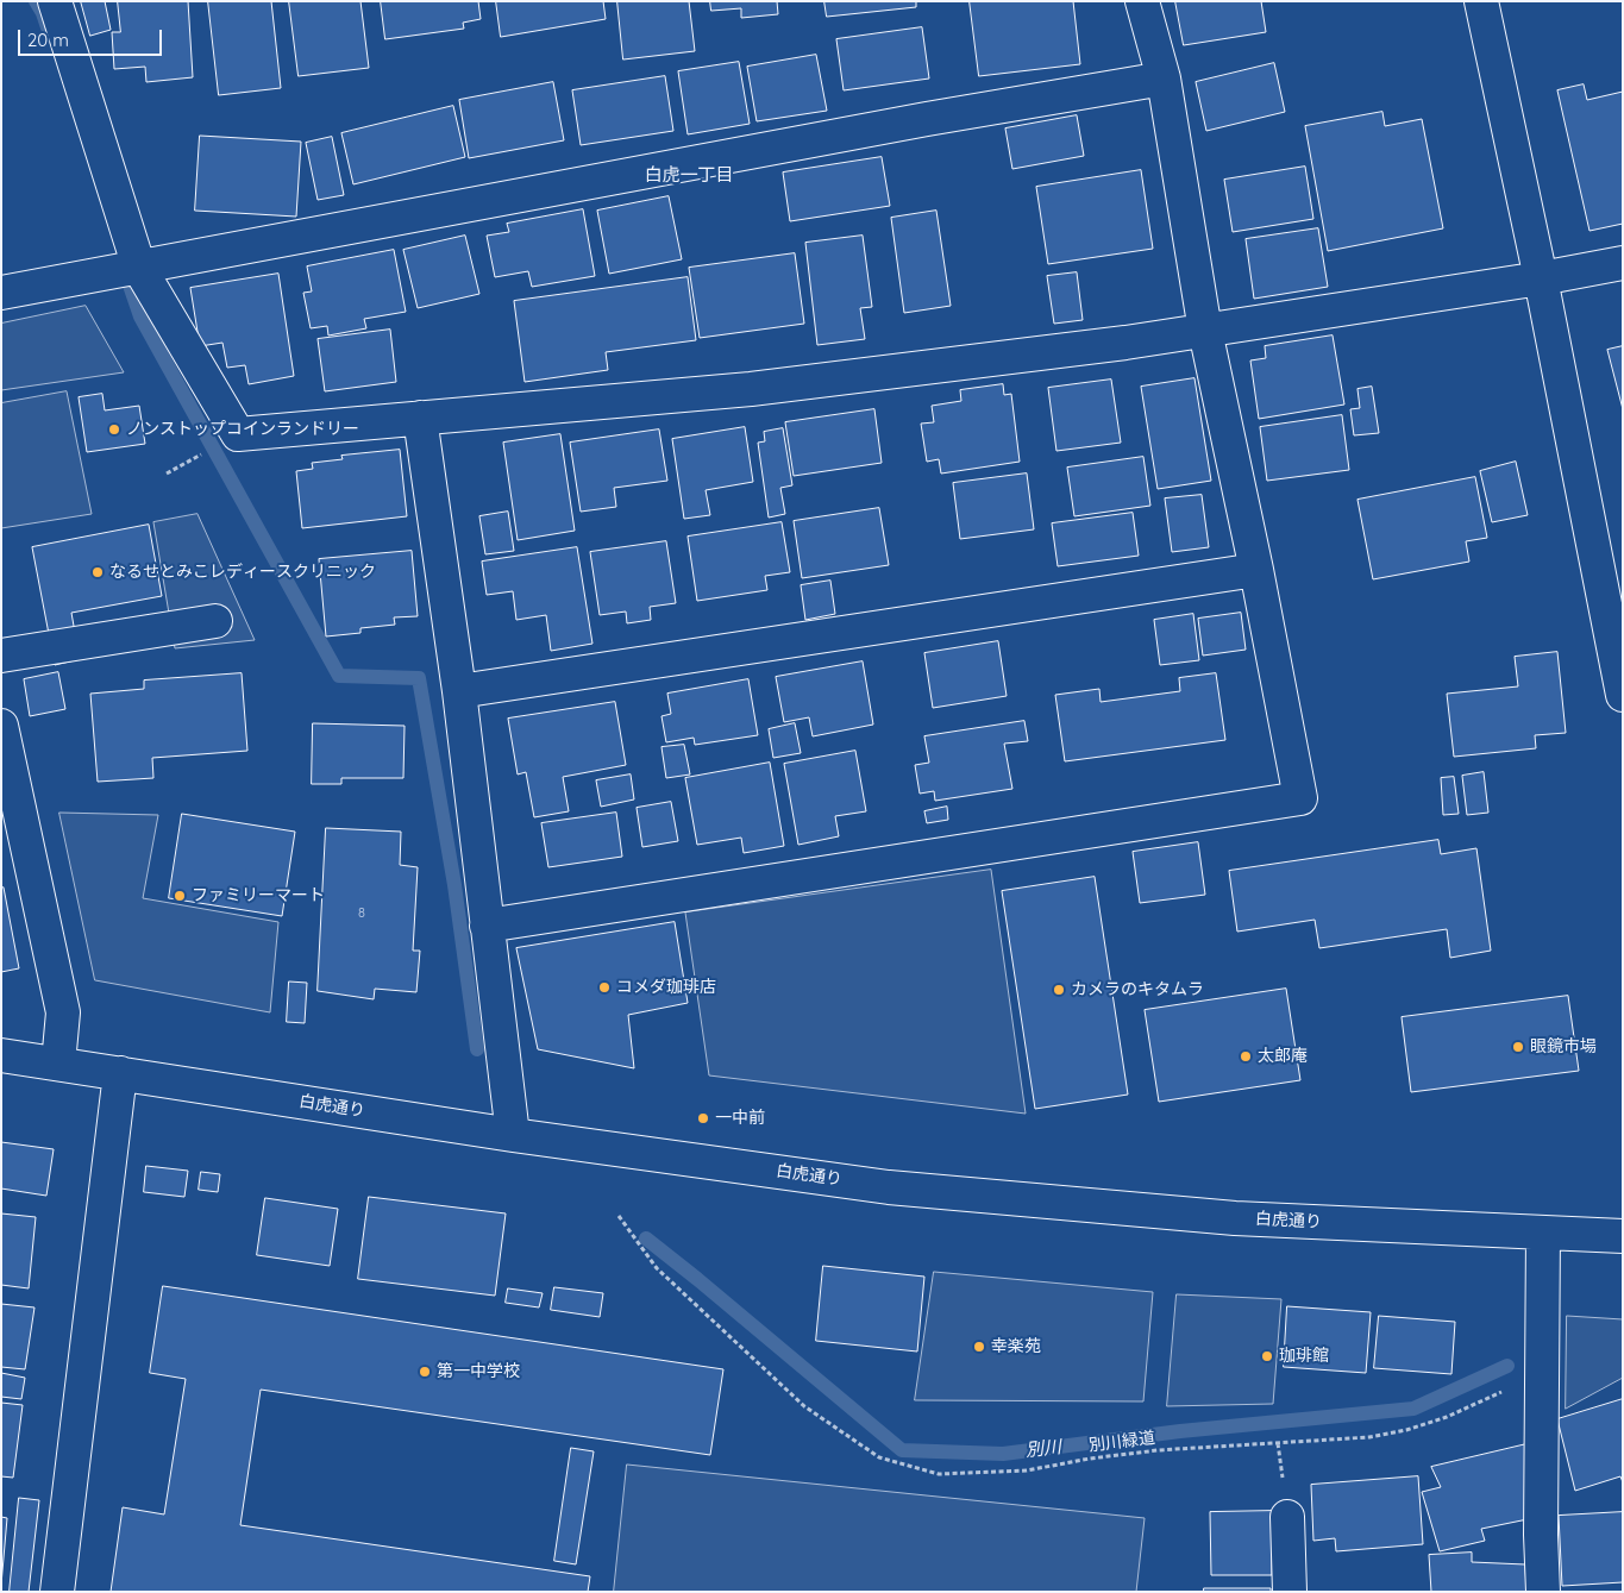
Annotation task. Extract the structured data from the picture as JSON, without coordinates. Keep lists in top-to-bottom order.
{
  "streets": {
    "street": ["白虎通り"],
    "path": ["別川緑道"]
  },
  "districts": ["白虎一丁目"],
  "water": ["別川"],
  "places": [
    "ノンストップコインランドリー",
    "なるせとみこレディースクリニック",
    "ファミリーマート",
    "コメダ珈琲店",
    "カメラのキタムラ",
    "眼鏡市場",
    "太郎庵",
    "一中前",
    "幸楽苑",
    "珈琲館",
    "第一中学校"
  ],
  "house_numbers": ["8"],
  "scale_bar": "20 m"
}
